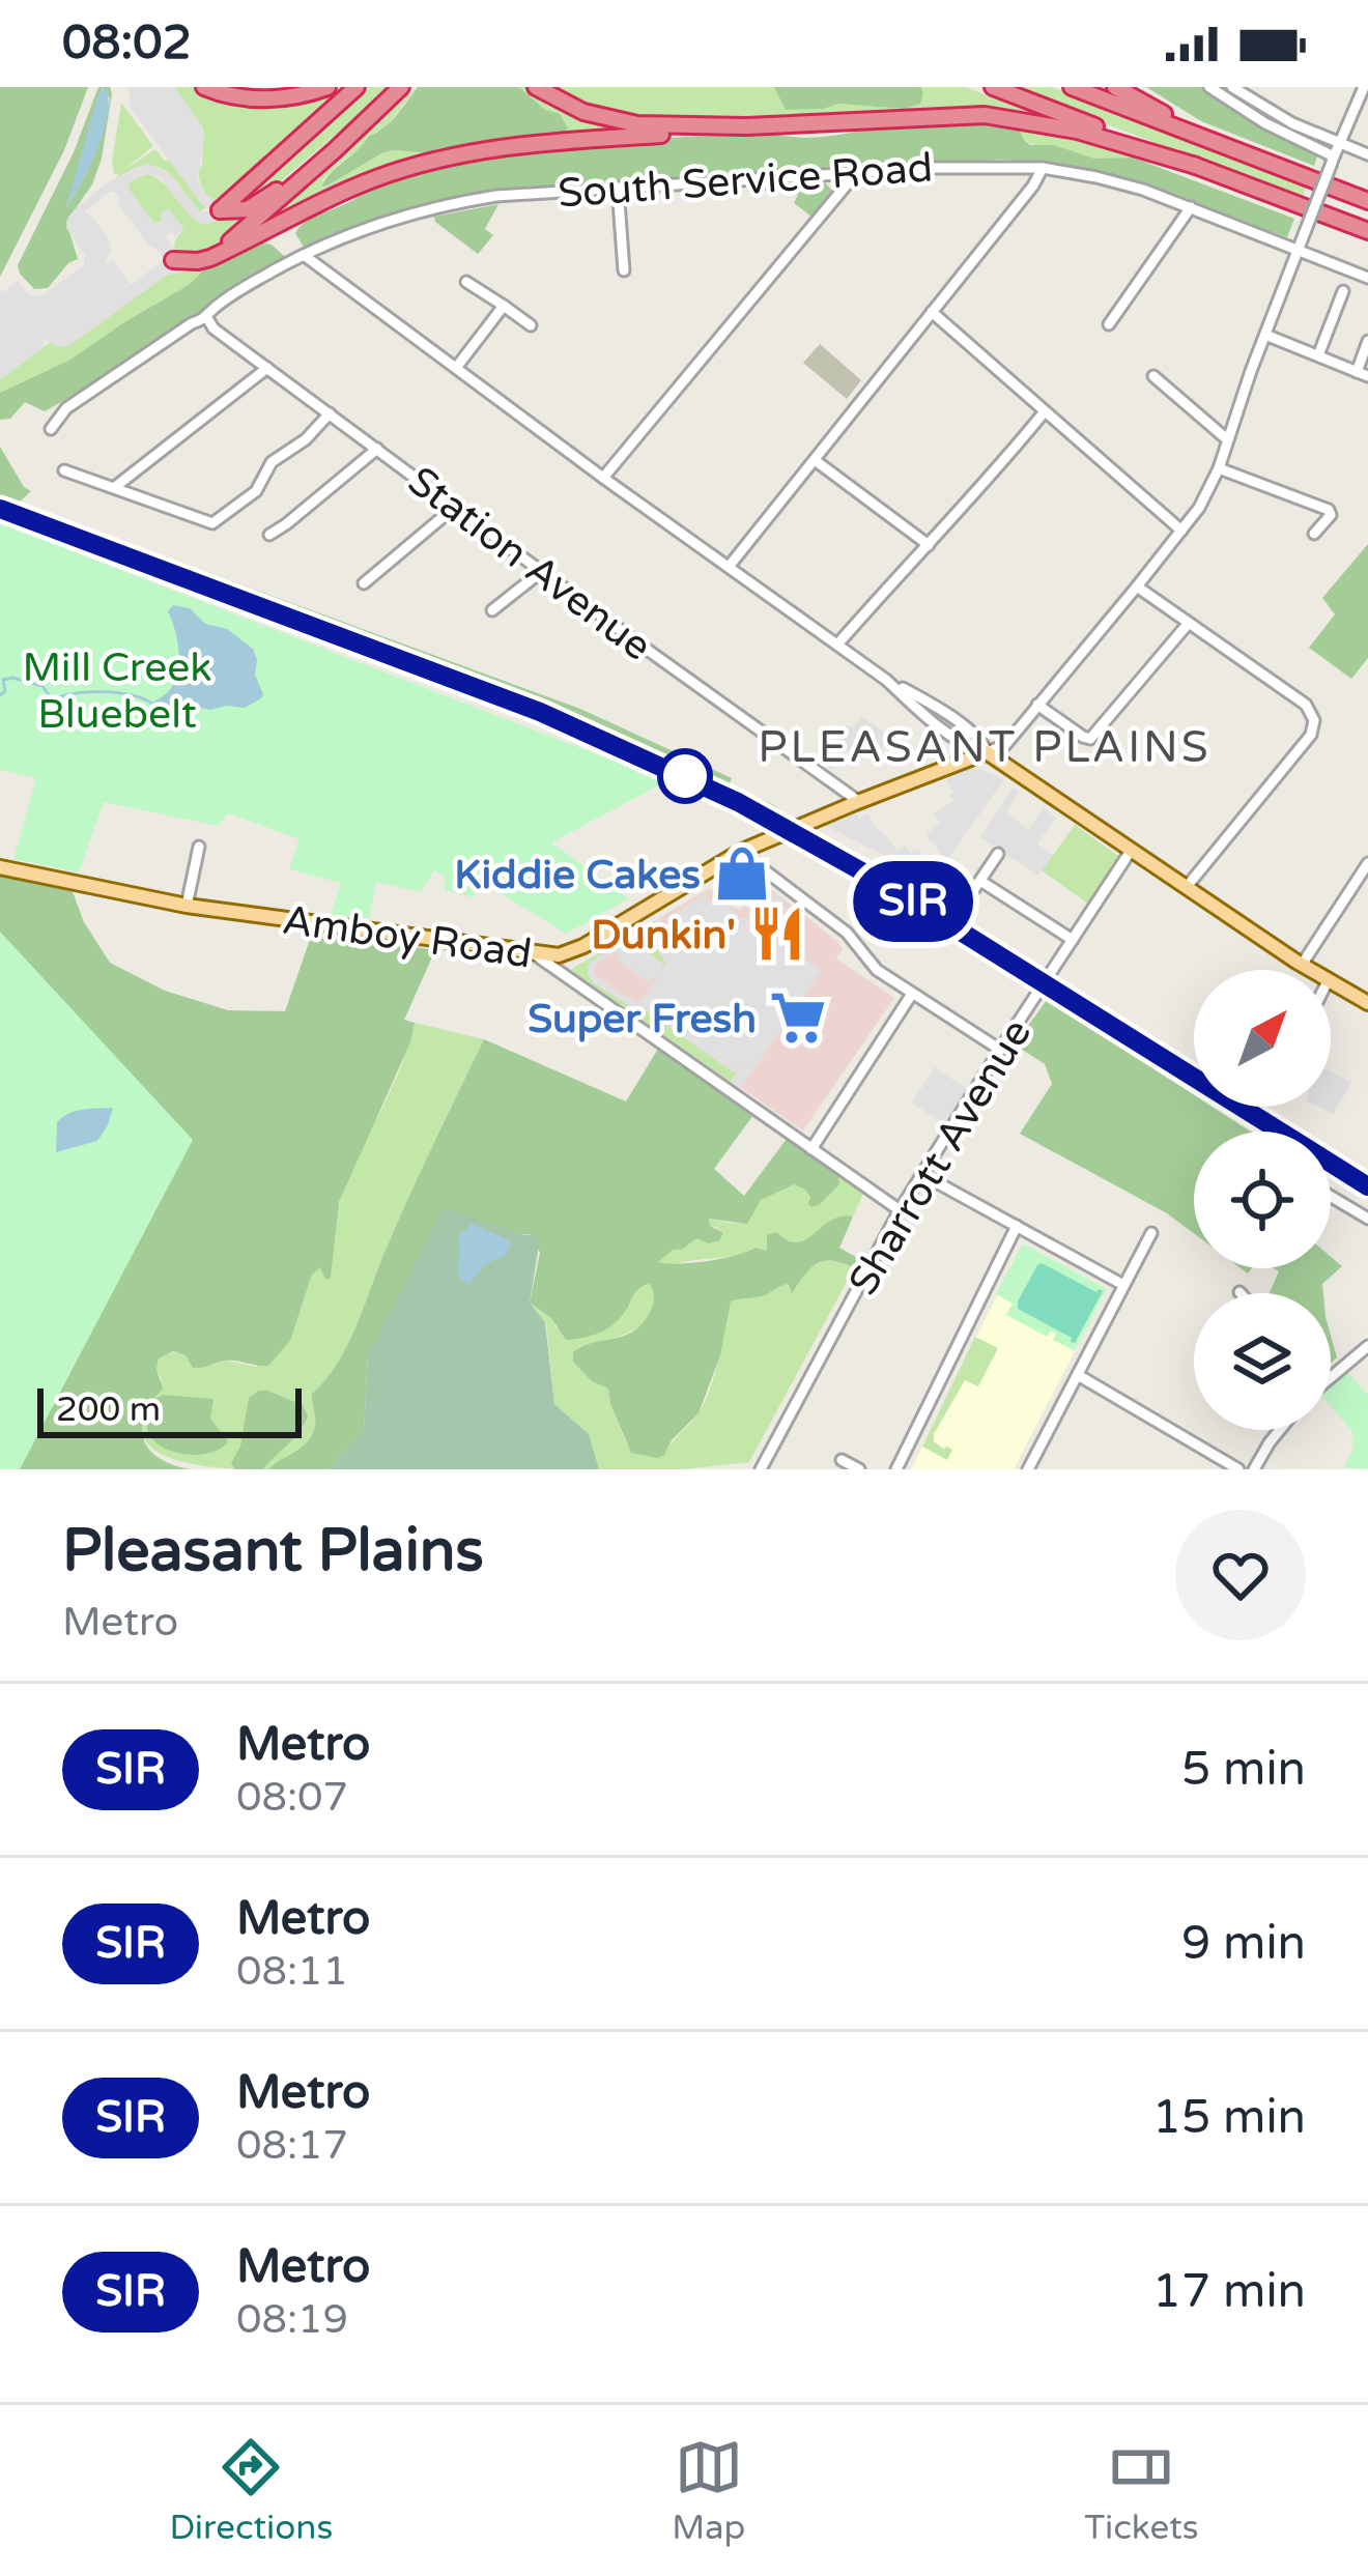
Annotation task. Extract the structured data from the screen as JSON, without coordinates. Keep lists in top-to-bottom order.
{
  "streets": {
    "main road": ["Amboy Road"],
    "street": ["South Service Road", "Station Avenue", "Sharrott Avenue"]
  },
  "crossings": [
    ["South Service Road", "Station Avenue"],
    ["Station Avenue", "Amboy Road"]
  ],
  "districts": ["PLEASANT PLAINS"],
  "parks": ["Mill Creek Bluebelt"],
  "places": {
    "shop": ["Kiddie Cakes"],
    "restaurant": ["Dunkin'"],
    "supermarket": ["Super Fresh"]
  },
  "lines": ["metro line SIR"],
  "scale_bar": "200 m",
  "north": "top right",
  "page": {
    "status": "08:02",
    "on_map": "SIR",
    "scale": "200 m",
    "heading": ["Pleasant Plains", "Metro"],
    "list": [
      {
        "mark": "SIR",
        "name": "Metro",
        "note": "08:07",
        "value": "5 min"
      },
      {
        "mark": "SIR",
        "name": "Metro",
        "note": "08:11",
        "value": "9 min"
      },
      {
        "mark": "SIR",
        "name": "Metro",
        "note": "08:17",
        "value": "15 min"
      },
      {
        "mark": "SIR",
        "name": "Metro",
        "note": "08:19",
        "value": "17 min"
      }
    ],
    "tabs": ["Directions", "Map", "Tickets"]
  }
}
